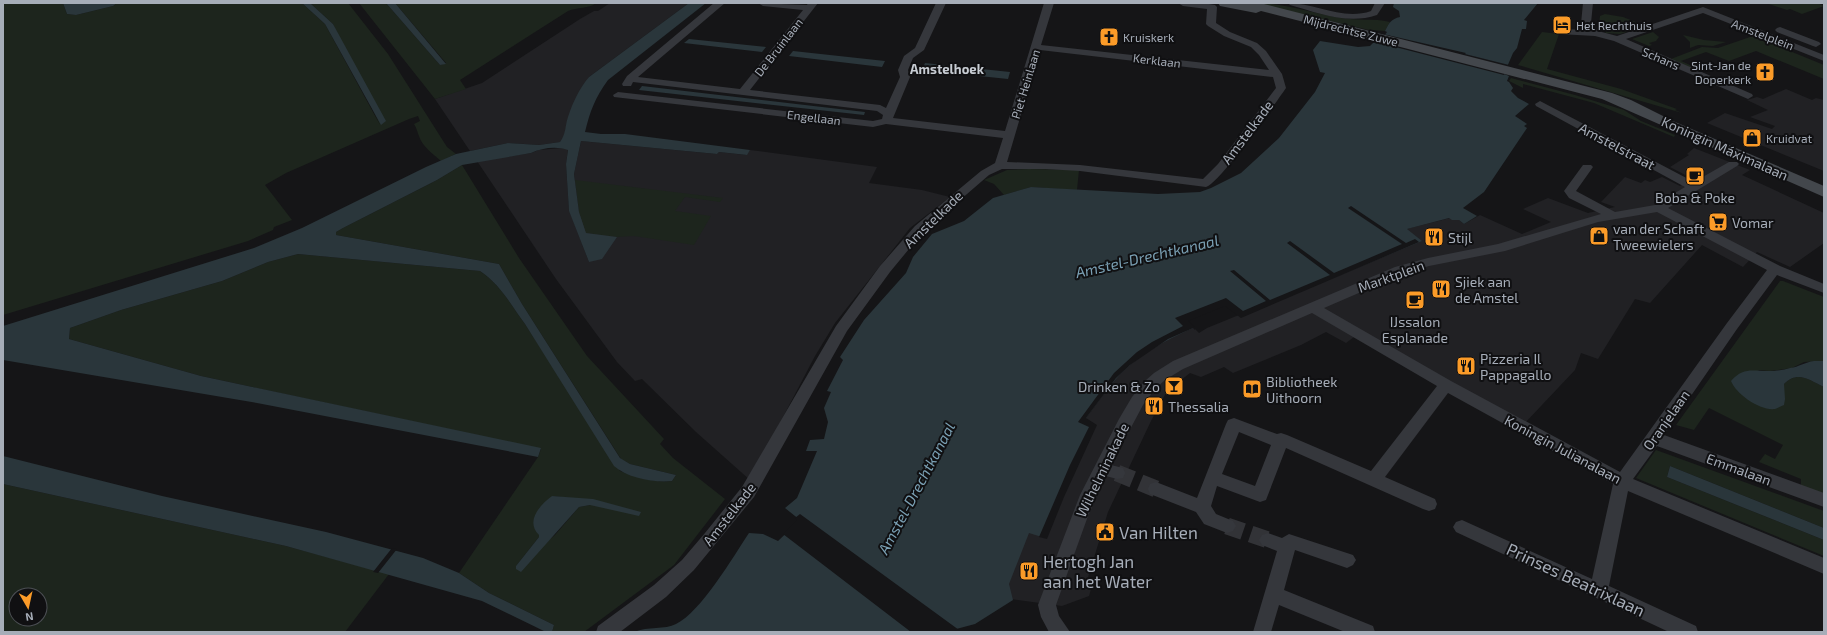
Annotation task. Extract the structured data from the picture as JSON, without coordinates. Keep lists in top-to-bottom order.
{
  "streets": {
    "street": [
      "Mijdrechtse Zuwe",
      "Amstelplein",
      "De Bruinlaan",
      "Schans",
      "Kerklaan",
      "Piet Heinlaan",
      "Engellaan",
      "Amstelkade",
      "Amstelstraat",
      "Koningin Máximalaan",
      "Marktplein",
      "Oranjelaan",
      "Koningin Julianalaan",
      "Emmalaan",
      "Wilhelminakade",
      "Prinses Beatrixlaan"
    ]
  },
  "crossings": [
    ["Mijdrechtse Zuwe", "Koningin Máximalaan"],
    ["De Bruinlaan", "Engellaan"],
    ["Kerklaan", "Piet Heinlaan"],
    ["Kerklaan", "Amstelkade"],
    ["Piet Heinlaan", "Engellaan"],
    ["Piet Heinlaan", "Amstelkade"],
    ["Marktplein", "Koningin Julianalaan"],
    ["Marktplein", "Wilhelminakade"],
    ["Oranjelaan", "Koningin Julianalaan"],
    ["Oranjelaan", "Emmalaan"],
    ["Oranjelaan", "Prinses Beatrixlaan"]
  ],
  "districts": ["Amstelhoek"],
  "water": ["Amstel-Drechtkanaal"],
  "places": {
    "hotel": ["Het Rechthuis"],
    "church": ["Kruiskerk", "Sint-Jan de Doperkerk"],
    "shop": ["Kruidvat", "van der Schaft Tweewielers"],
    "cafe": ["Boba & Poke", "IJssalon Esplanade"],
    "supermarket": ["Vomar"],
    "restaurant": [
      "Stijl",
      "Sjiek aan de Amstel",
      "Pizzeria Il Pappagallo",
      "Thessalia",
      "Hertogh Jan aan het Water"
    ],
    "bar": ["Drinken & Zo"],
    "library": ["Bibliotheek Uithoorn"],
    "public building": ["Van Hilten"]
  },
  "north": "bottom"
}
